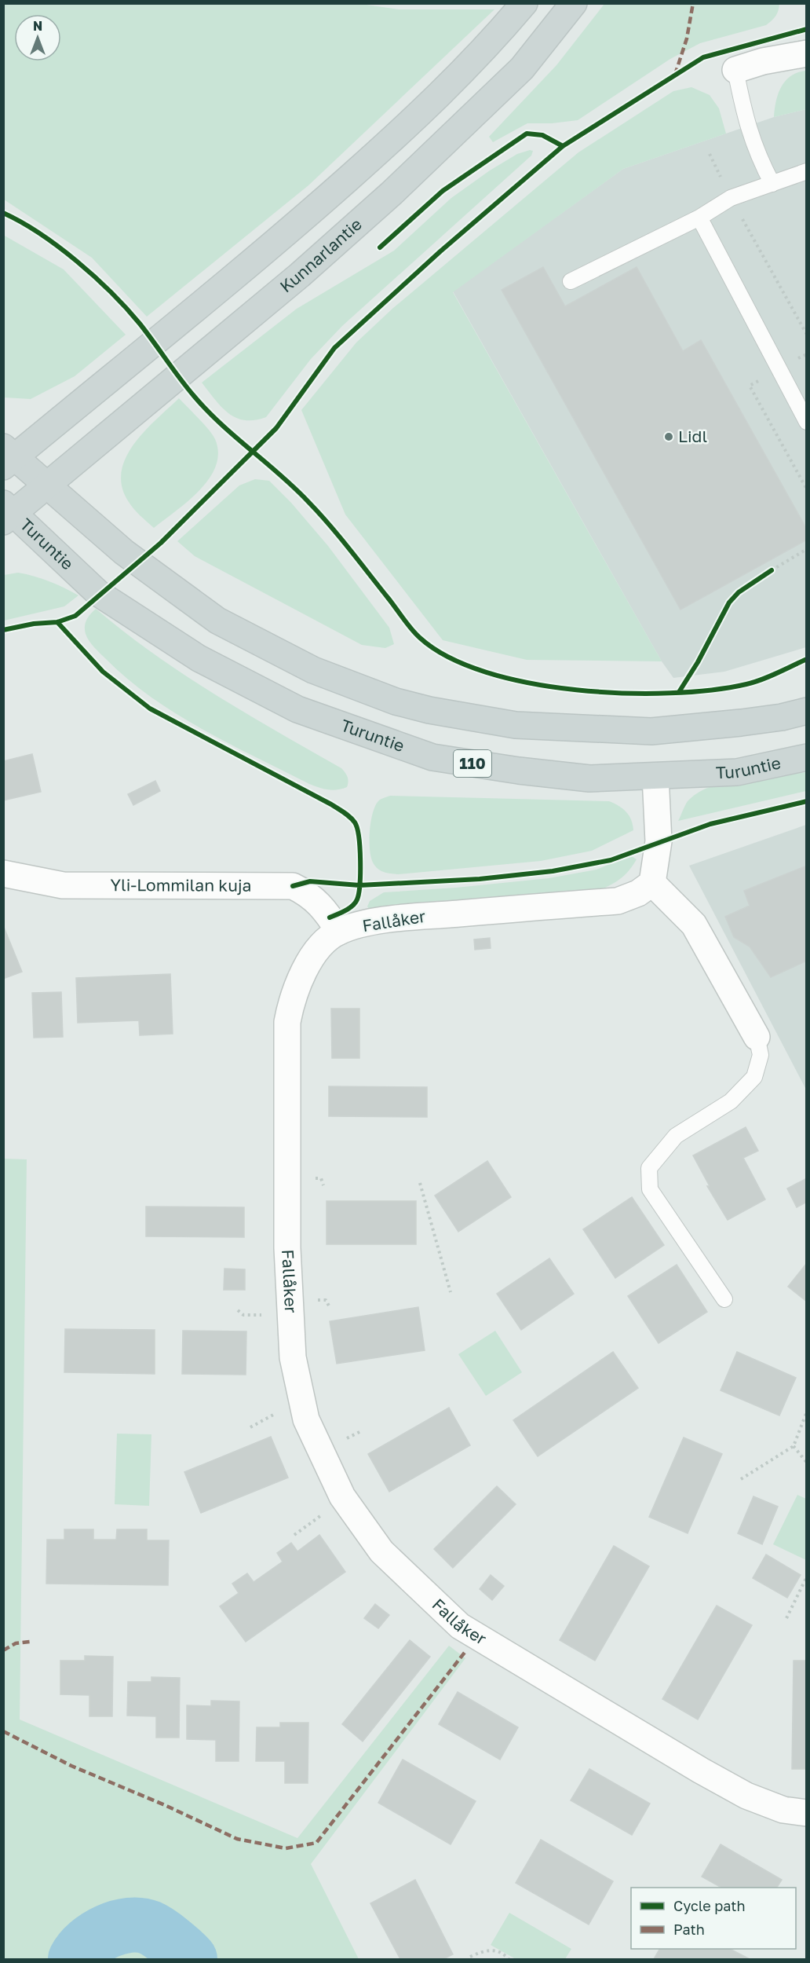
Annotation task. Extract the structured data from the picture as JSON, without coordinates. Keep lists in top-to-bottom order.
{
  "streets": {
    "main road": ["Kunnarlantie", "Turuntie", "110"],
    "street": ["Yli-Lommilan kuja", "Fallåker"]
  },
  "crossings": [
    ["Kunnarlantie", "Turuntie"],
    ["Yli-Lommilan kuja", "Fallåker"]
  ],
  "places": ["Lidl"],
  "legend": ["Cycle path", "Path"],
  "north": "top"
}
